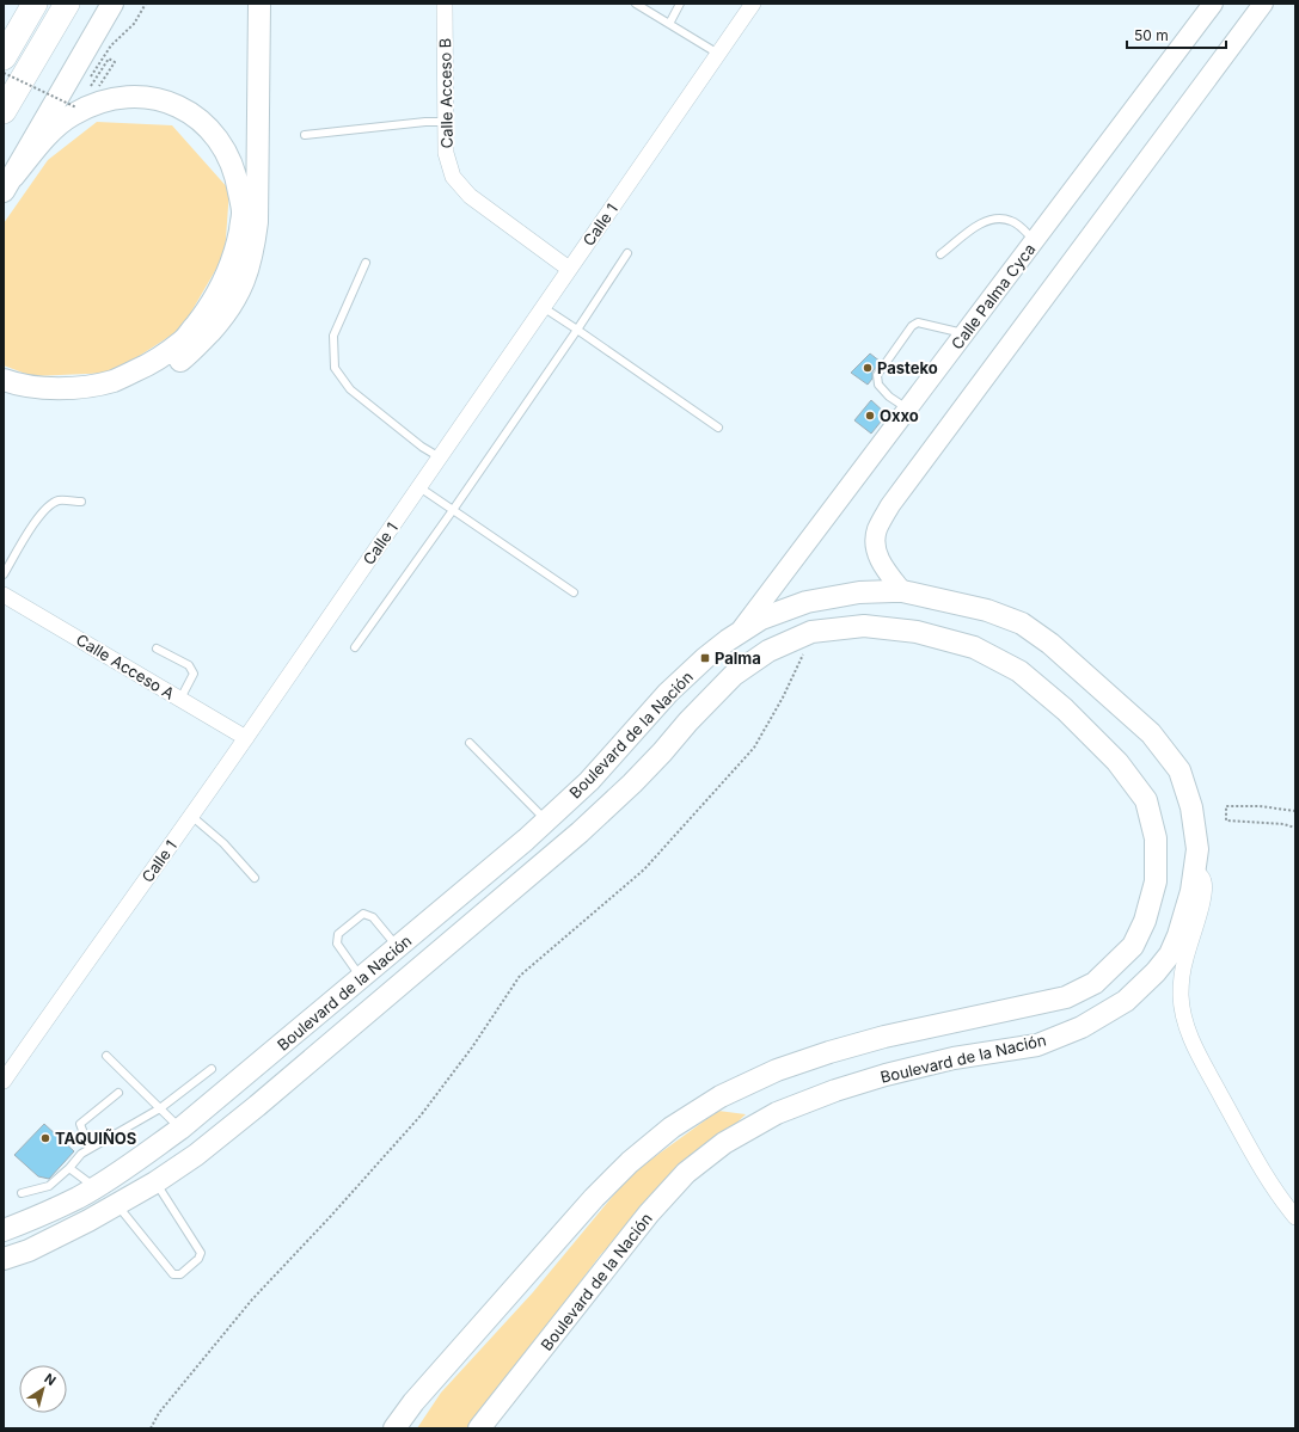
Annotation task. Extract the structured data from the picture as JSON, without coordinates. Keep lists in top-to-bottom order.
{
  "streets": {
    "main road": ["Boulevard de la Nación"],
    "street": [
      "Calle Acceso B",
      "Calle 1",
      "Calle Palma Cyca",
      "Calle Acceso A"
    ]
  },
  "crossings": [
    ["Calle Acceso B", "Calle 1"],
    ["Calle 1", "Calle Acceso A"],
    ["Calle Palma Cyca", "Boulevard de la Nación"]
  ],
  "places": {
    "other": ["Pasteko", "Oxxo", "TAQUIÑOS"],
    "transit": ["Palma"]
  },
  "scale_bar": "50 m",
  "north": "top right"
}
